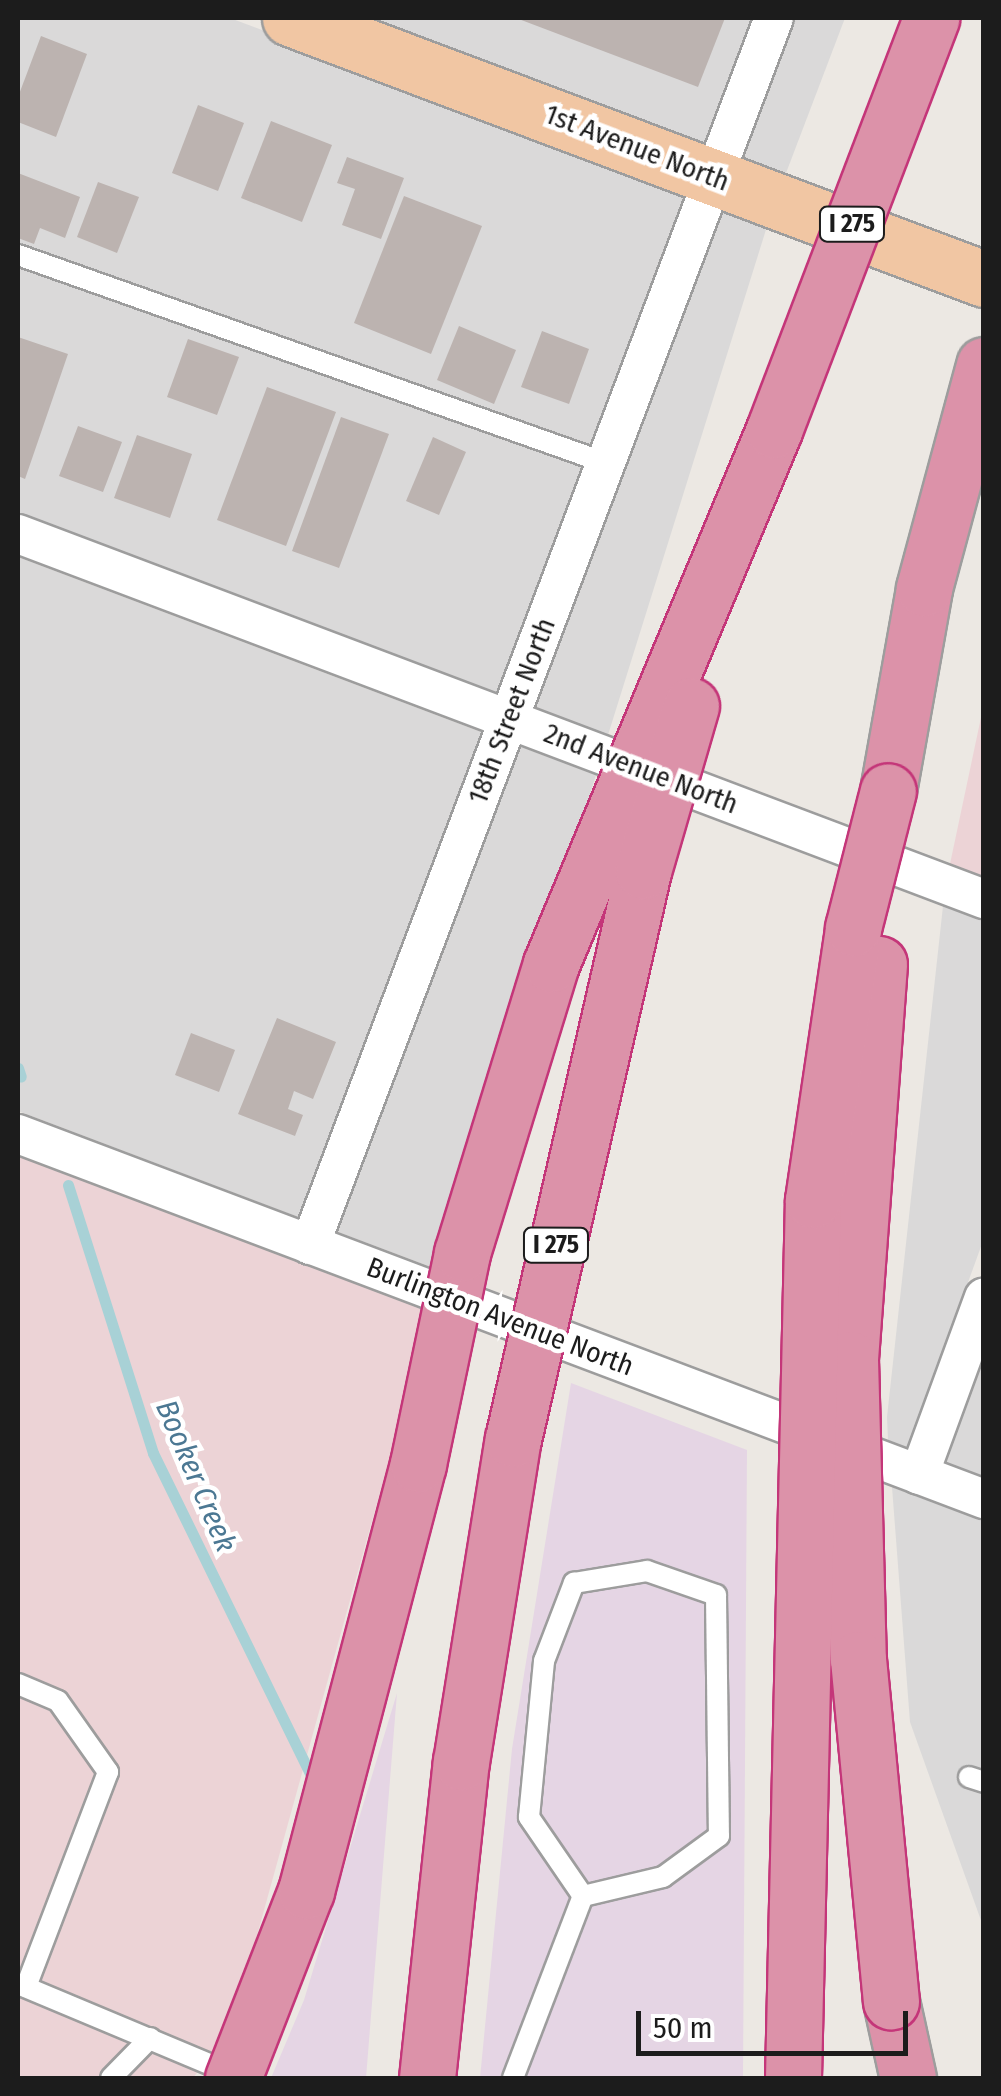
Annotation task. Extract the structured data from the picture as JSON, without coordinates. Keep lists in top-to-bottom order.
{
  "streets": {
    "highway": ["I 275"],
    "main road": ["1st Avenue North"],
    "street": ["18th Street North", "2nd Avenue North", "Burlington Avenue North"]
  },
  "crossings": [
    ["1st Avenue North", "18th Street North"],
    ["18th Street North", "2nd Avenue North"],
    ["18th Street North", "Burlington Avenue North"]
  ],
  "water": ["Booker Creek"],
  "scale_bar": "50 m"
}
